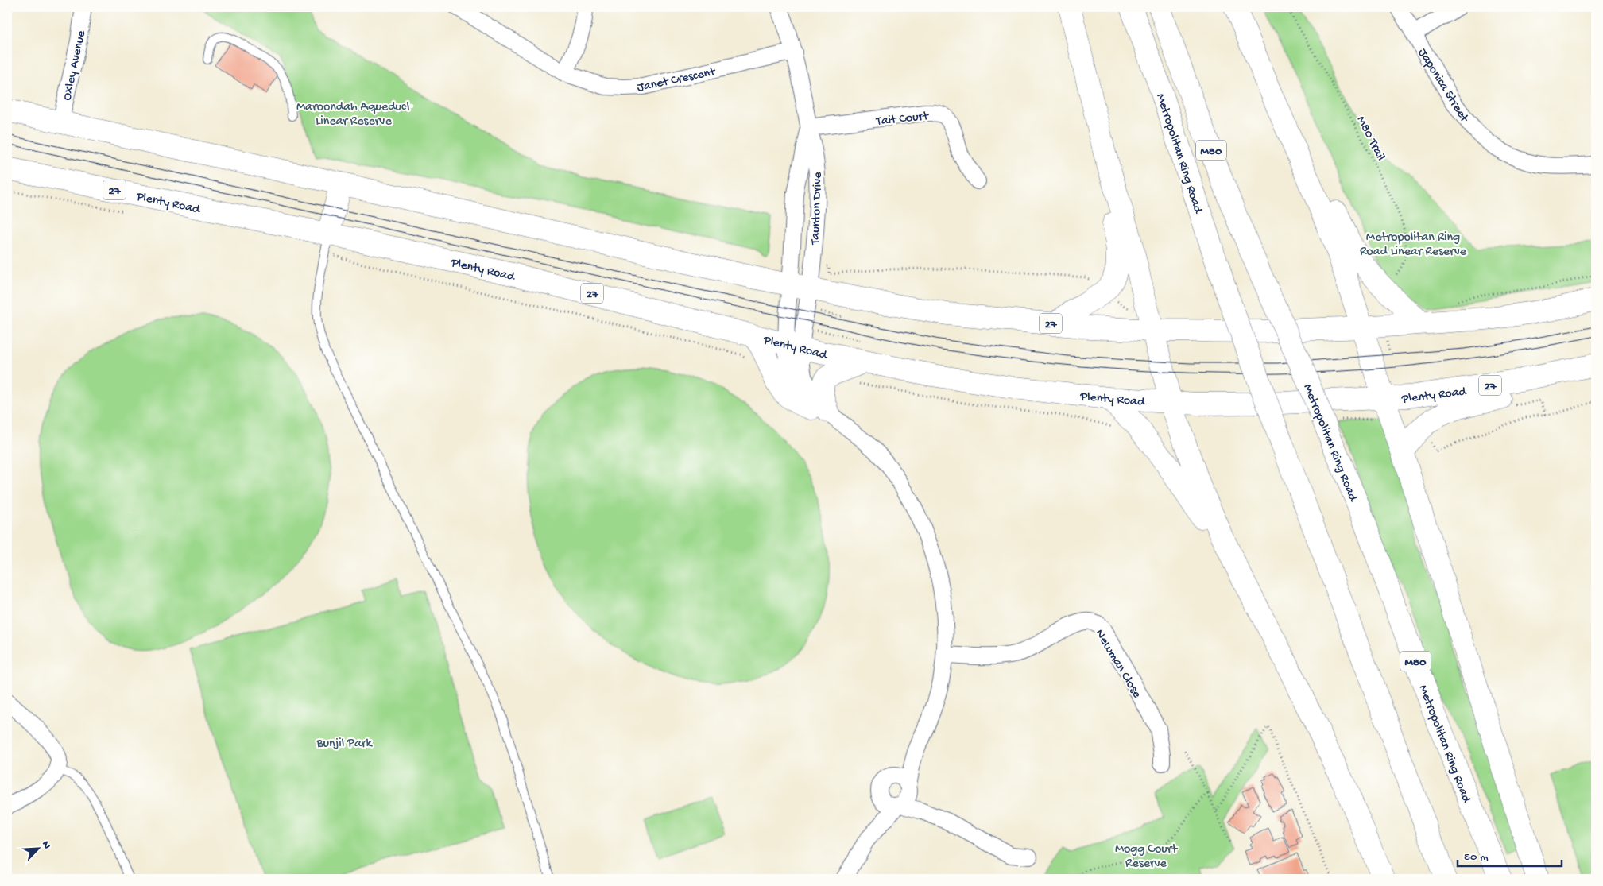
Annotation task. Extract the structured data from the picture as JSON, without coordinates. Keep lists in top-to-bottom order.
{
  "streets": {
    "highway": [
      "M80",
      "Metropolitan Ring Road",
      "27",
      "Plenty Road"
    ],
    "street": [
      "Oxley Avenue",
      "Janet Crescent",
      "Japonica Street",
      "Tait Court",
      "Taunton Drive",
      "Newman Close"
    ],
    "path": ["M80 Trail"]
  },
  "crossings": [
    ["Oxley Avenue", "27"],
    ["Janet Crescent", "Taunton Drive"],
    ["Tait Court", "Taunton Drive"],
    ["27", "Taunton Drive"]
  ],
  "parks": [
    "Maroondah Aqueduct Linear Reserve",
    "Metropolitan Ring Road Linear Reserve",
    "Bunjil Park",
    "Mogg Court Reserve"
  ],
  "scale_bar": "50 m",
  "north": "top right"
}
